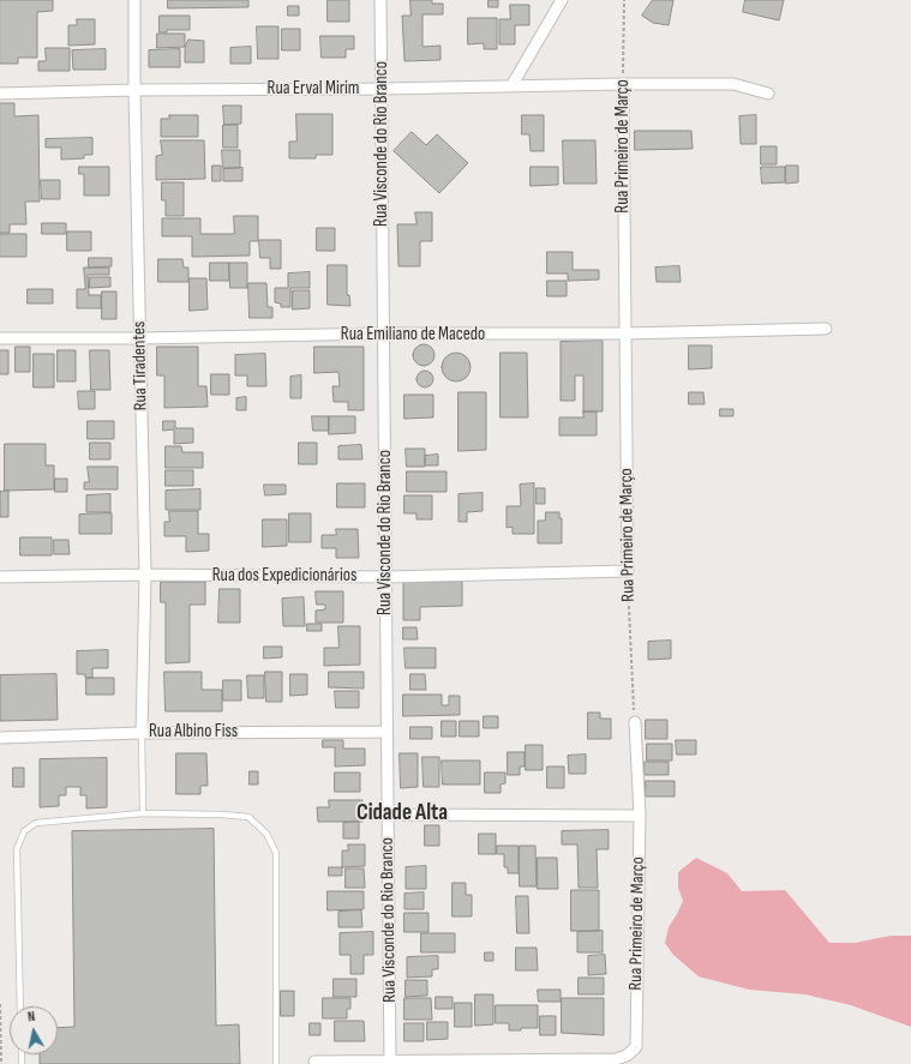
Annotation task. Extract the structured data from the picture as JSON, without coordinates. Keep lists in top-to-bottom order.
{
  "streets": {
    "street": [
      "Rua Erval Mirim",
      "Rua Visconde do Rio Branco",
      "Rua Primeiro de Março",
      "Rua Emiliano de Macedo",
      "Rua Tiradentes",
      "Rua dos Expedicionários",
      "Rua Albino Fiss"
    ]
  },
  "crossings": [
    ["Rua Erval Mirim", "Rua Visconde do Rio Branco"],
    ["Rua Erval Mirim", "Rua Primeiro de Março"],
    ["Rua Erval Mirim", "Rua Tiradentes"],
    ["Rua Visconde do Rio Branco", "Rua Primeiro de Março"],
    ["Rua Visconde do Rio Branco", "Rua Emiliano de Macedo"],
    ["Rua Visconde do Rio Branco", "Rua dos Expedicionários"],
    ["Rua Visconde do Rio Branco", "Rua Albino Fiss"],
    ["Rua Primeiro de Março", "Rua Emiliano de Macedo"],
    ["Rua Primeiro de Março", "Rua dos Expedicionários"],
    ["Rua Emiliano de Macedo", "Rua Tiradentes"],
    ["Rua Tiradentes", "Rua dos Expedicionários"],
    ["Rua Tiradentes", "Rua Albino Fiss"]
  ],
  "districts": ["Cidade Alta"],
  "north": "top"
}
